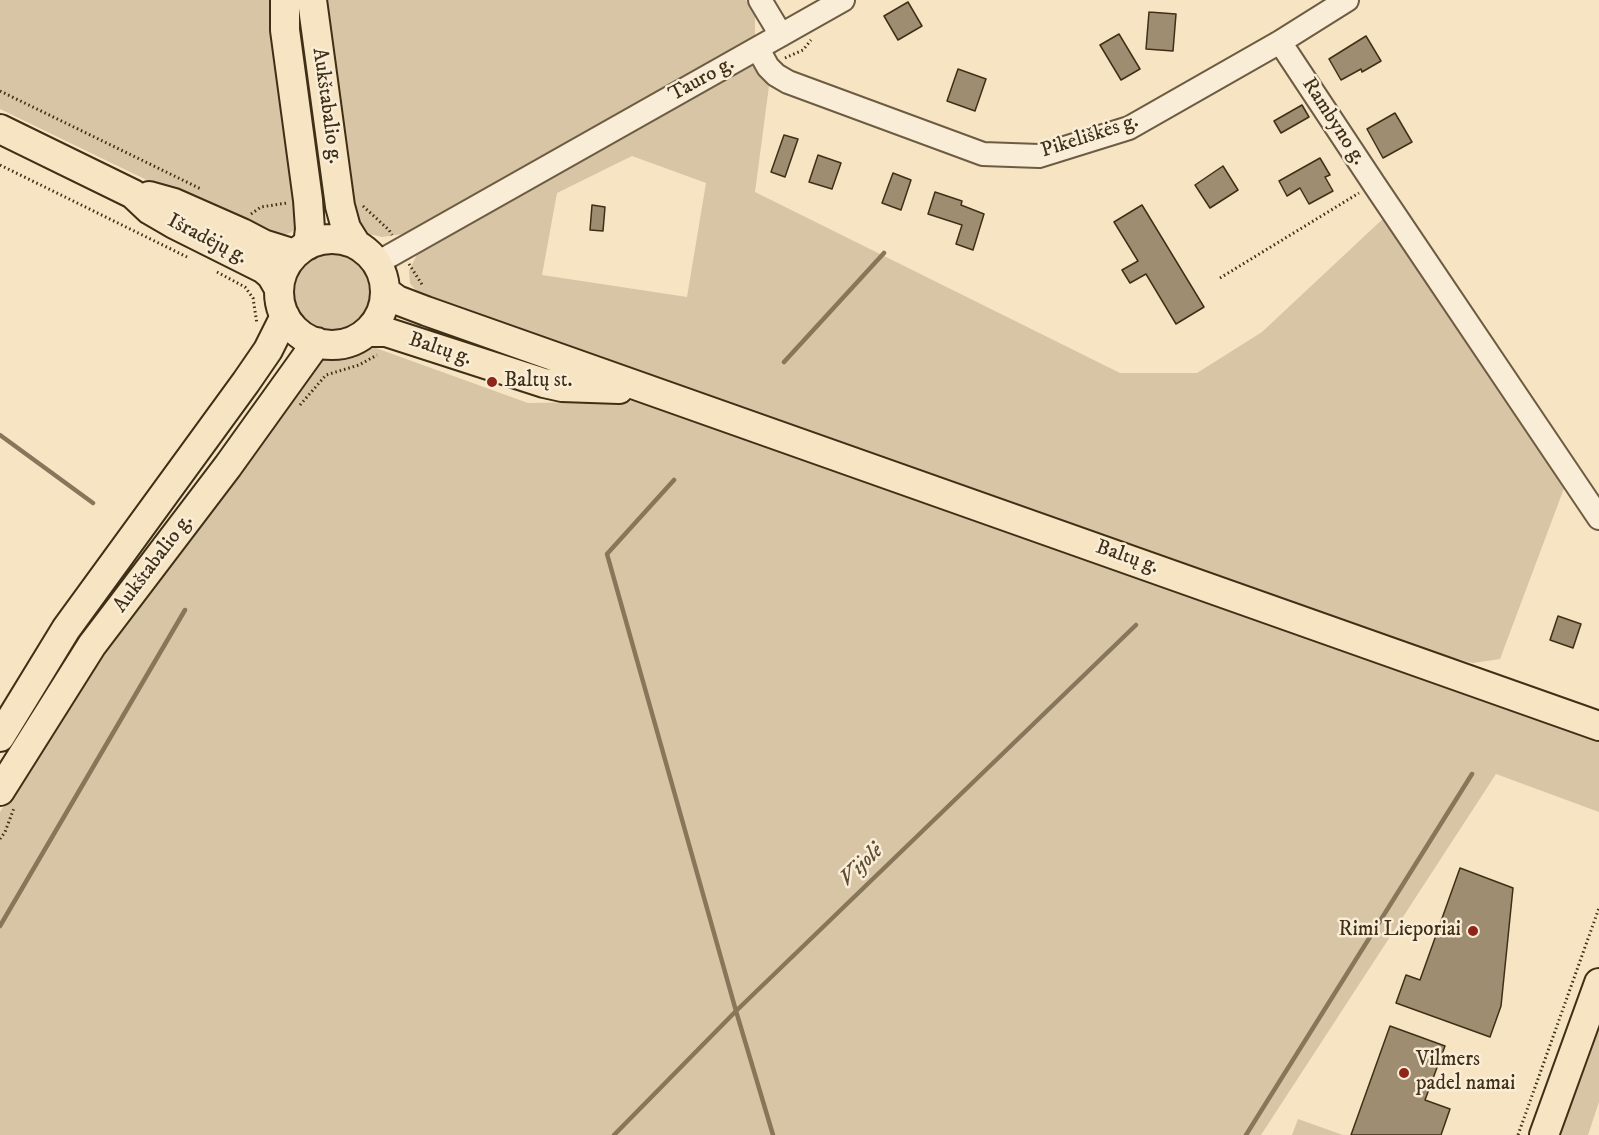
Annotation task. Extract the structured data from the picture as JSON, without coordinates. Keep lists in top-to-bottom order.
{
  "streets": {
    "main road": ["Aukštabalio g.", "Išradėjų g.", "Baltų g."],
    "street": ["Tauro g.", "Rambyno g.", "Pikeliškės g."]
  },
  "crossings": [
    ["Tauro g.", "Aukštabalio g."],
    ["Tauro g.", "Pikeliškės g."],
    ["Tauro g.", "Išradėjų g."],
    ["Tauro g.", "Baltų g."],
    ["Aukštabalio g.", "Išradėjų g."],
    ["Aukštabalio g.", "Baltų g."],
    ["Rambyno g.", "Pikeliškės g."],
    ["Išradėjų g.", "Baltų g."]
  ],
  "water": ["Vijolė"],
  "places": ["Baltų st.", "Rimi Lieporiai", "Vilmers padel namai"]
}
